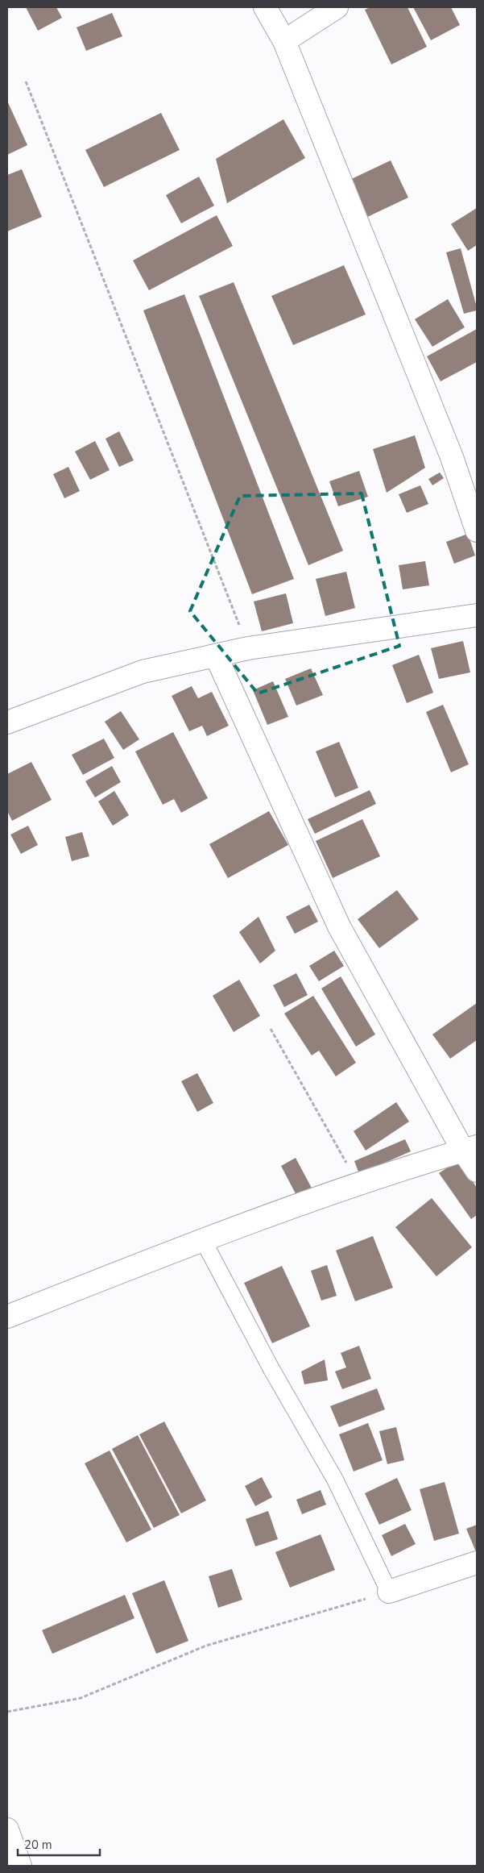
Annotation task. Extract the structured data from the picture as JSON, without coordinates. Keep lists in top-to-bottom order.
{
  "scale_bar": "20 m"
}
